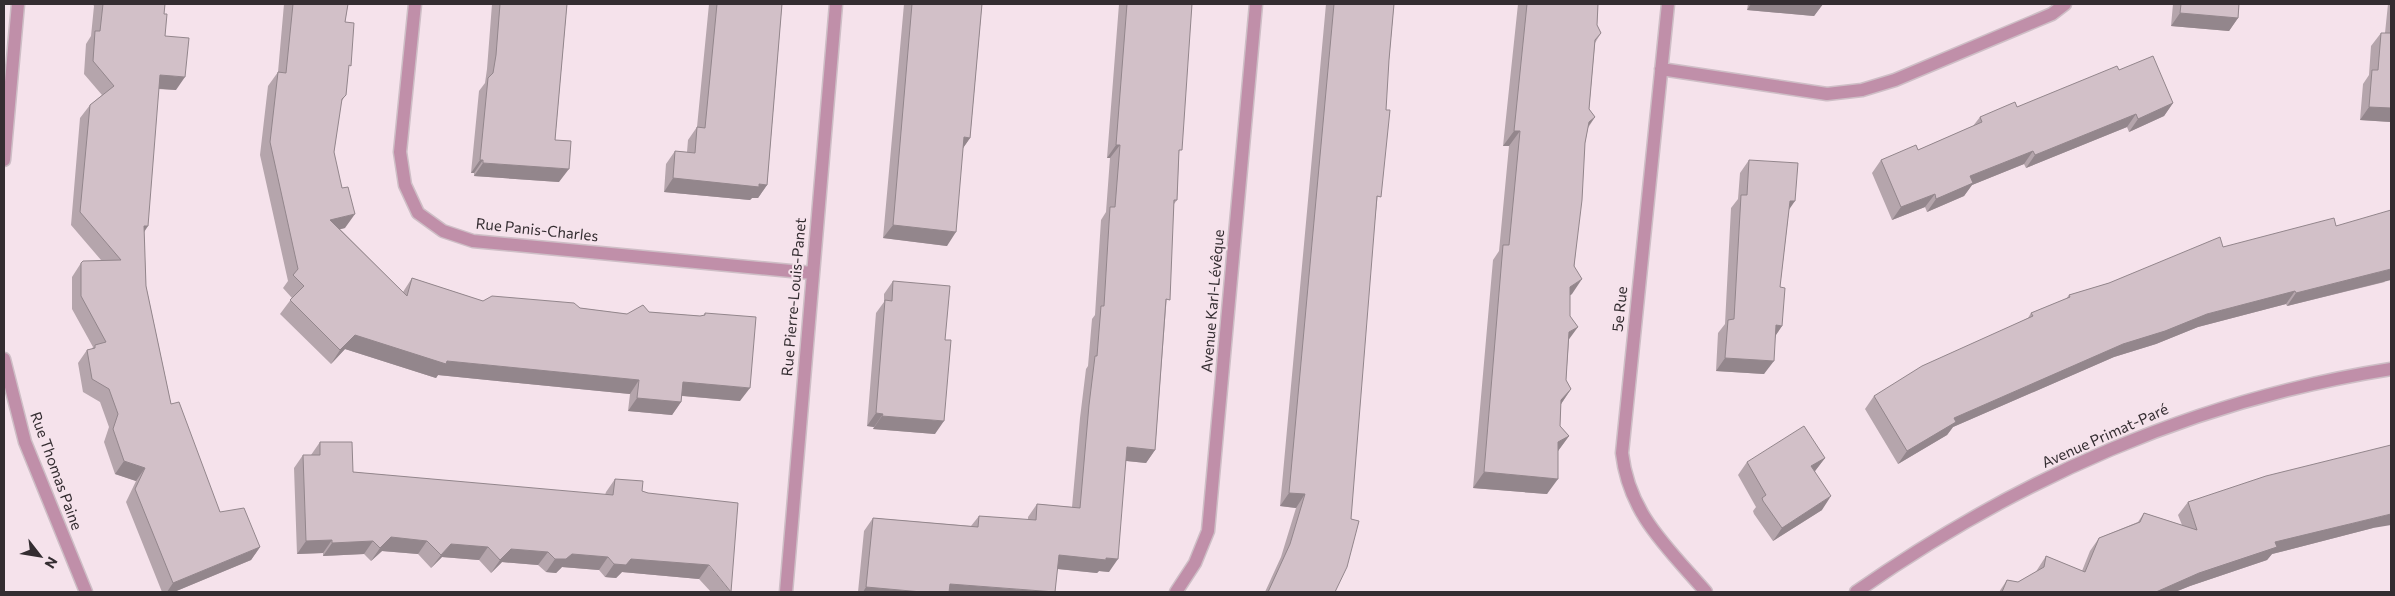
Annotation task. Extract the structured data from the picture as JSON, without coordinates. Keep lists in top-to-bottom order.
{
  "streets": {
    "street": [
      "Rue Panis-Charles",
      "Rue Pierre-Louis-Panet",
      "Avenue Karl-Lévêque",
      "5e Rue",
      "Avenue Primat-Paré",
      "Rue Thomas Paine"
    ]
  },
  "crossings": [
    ["Rue Panis-Charles", "Rue Pierre-Louis-Panet"]
  ],
  "north": "bottom right"
}
